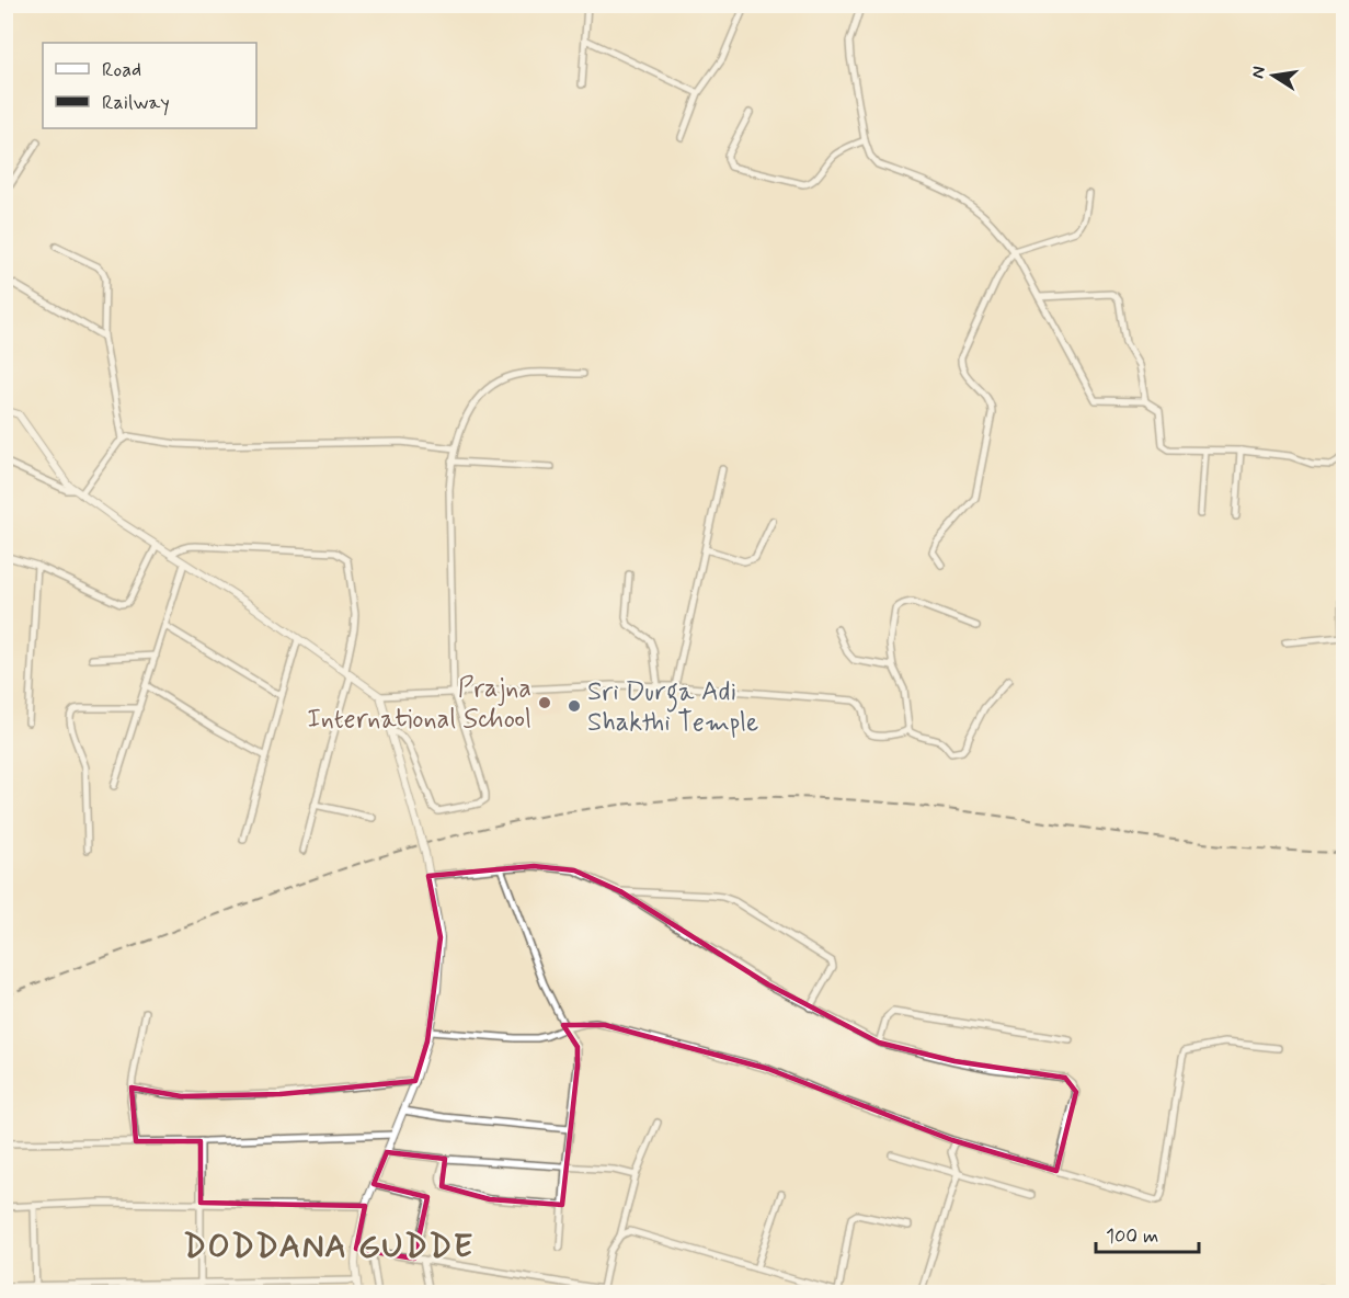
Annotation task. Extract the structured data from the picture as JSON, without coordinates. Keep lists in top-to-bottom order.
{
  "districts": ["DODDANA GUDDE"],
  "places": ["Prajna International School", "Sri Durga Adi Shakthi Temple"],
  "legend": ["Road", "Railway"],
  "scale_bar": "100 m",
  "north": "left"
}
